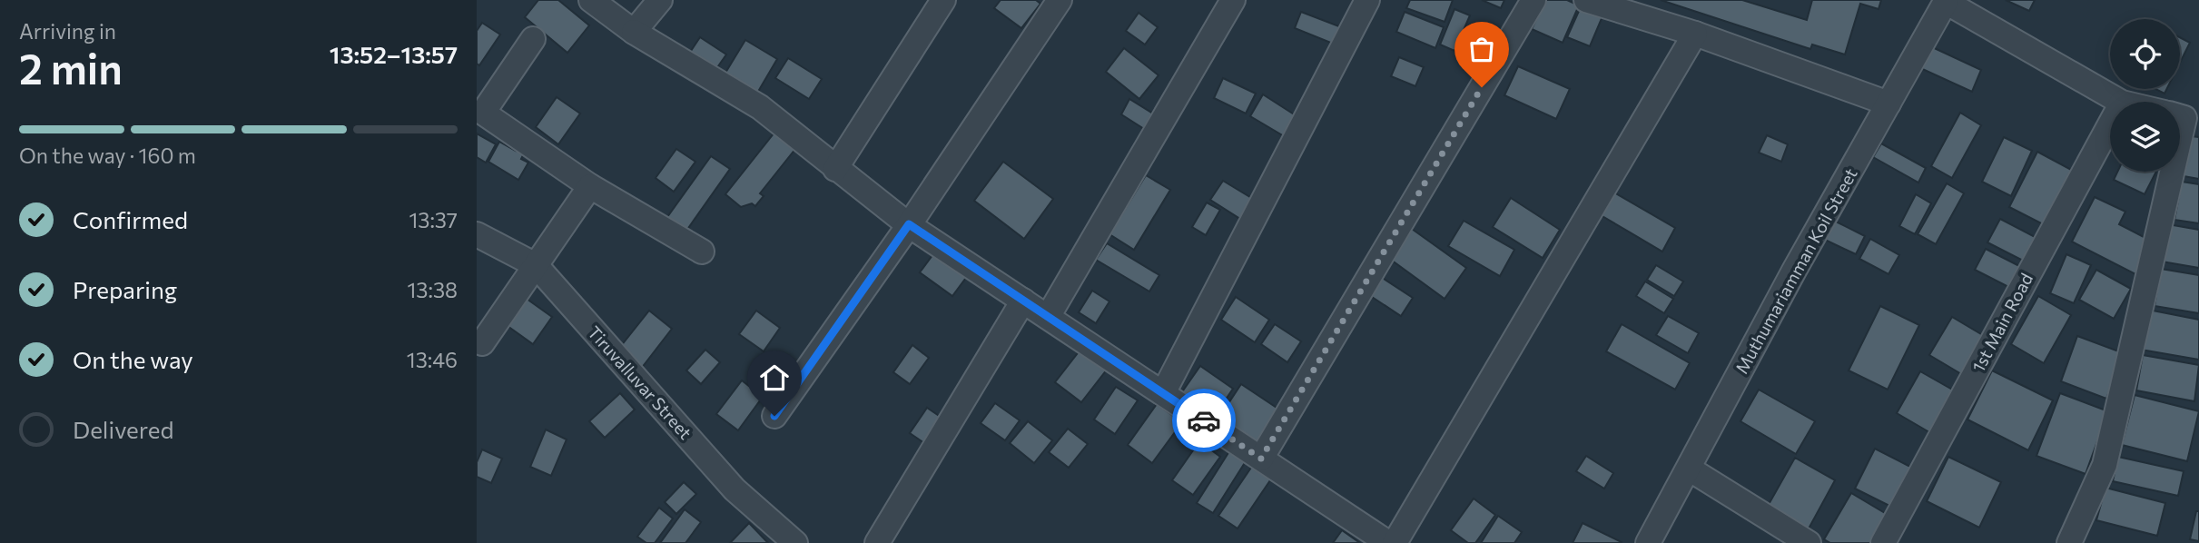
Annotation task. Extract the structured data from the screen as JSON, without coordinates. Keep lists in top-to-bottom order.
{
  "streets": {
    "street": ["Muthumariamman Koil Street", "1st Main Road", "Tiruvalluvar Street"]
  },
  "page": {
    "heading": ["2 min", "Arriving in", "13:52–13:57"],
    "bar": "On the way · 160 m",
    "list": [
      ["Confirmed", "13:37"],
      ["Preparing", "13:38"],
      ["On the way", "13:46"],
      "Delivered"
    ]
  }
}
